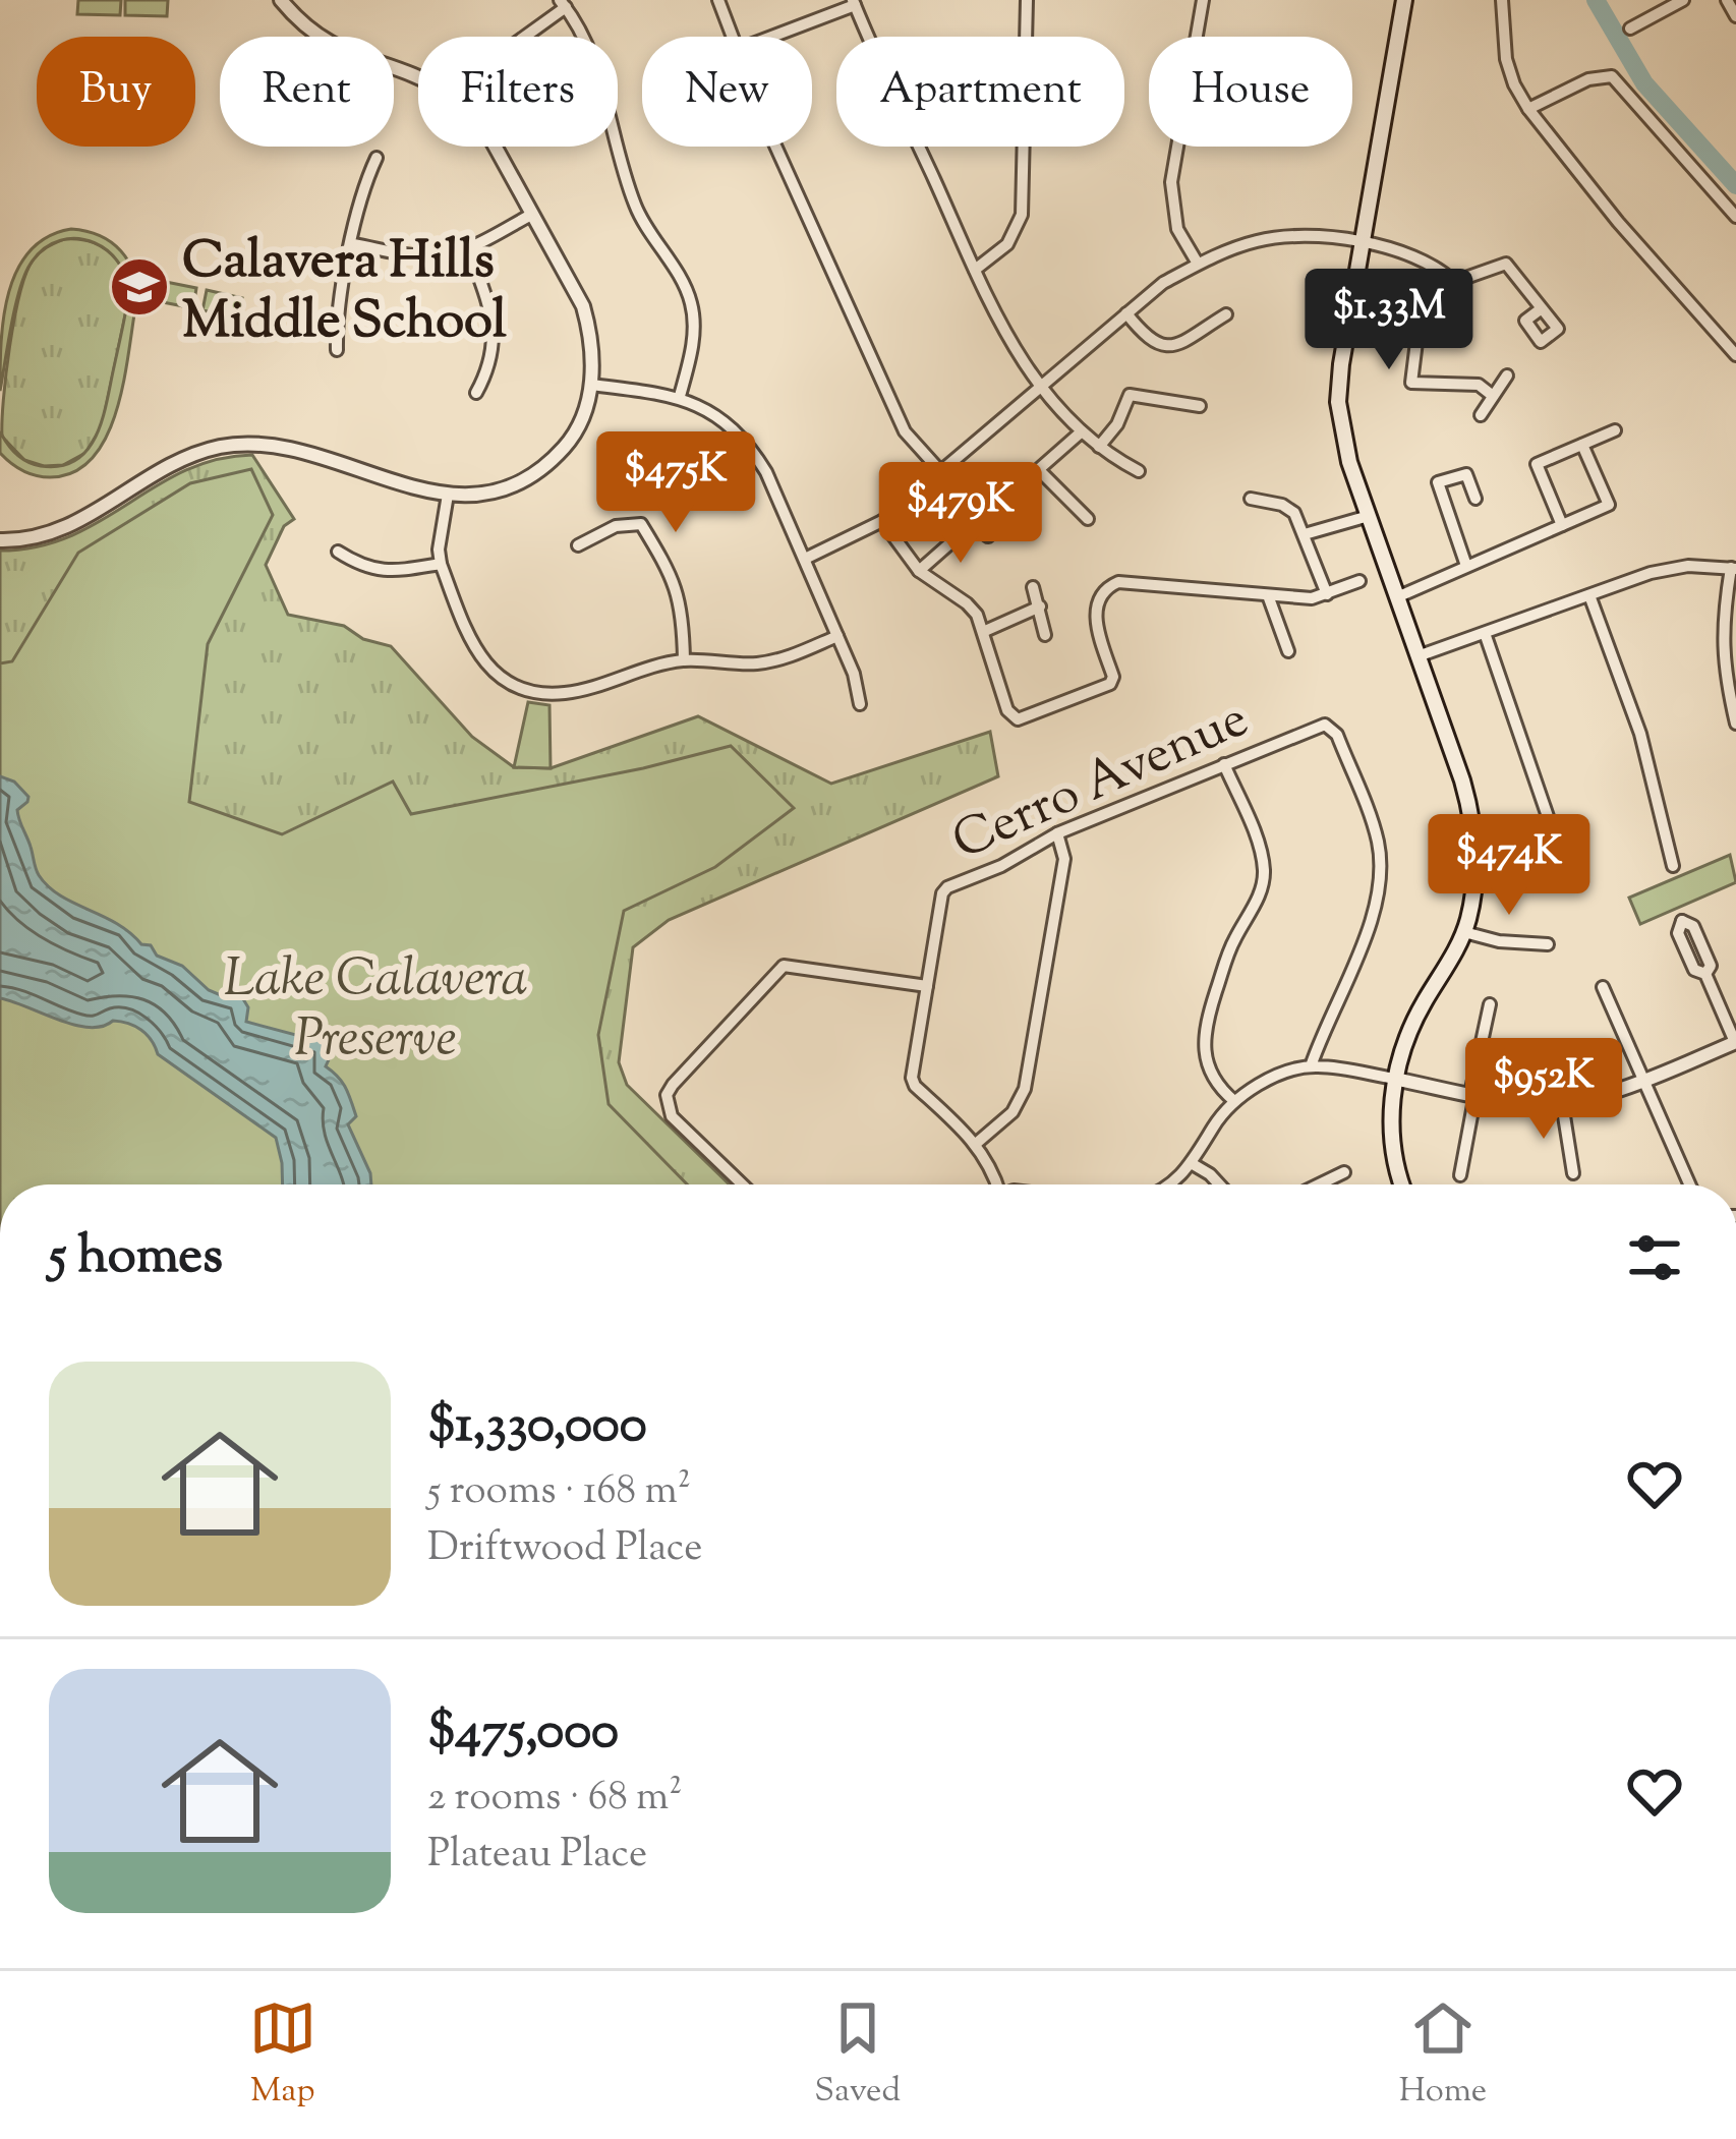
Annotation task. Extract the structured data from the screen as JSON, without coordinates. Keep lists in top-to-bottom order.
{
  "streets": {
    "street": ["Cerro Avenue"]
  },
  "parks": ["Lake Calavera Preserve"],
  "places": {
    "school or university": ["Calavera Hills Middle School"]
  },
  "page": {
    "chip": [
      "Buy",
      "Rent",
      "Filters",
      "New",
      "Apartment",
      "House"
    ],
    "price": [
      "$1.33M",
      "$475K",
      "$479K",
      "$474K",
      "$952K"
    ],
    "heading": "5 homes",
    "list": [
      {
        "name": "$1,330,000",
        "note": "5 rooms · 168 m² · Driftwood Place"
      },
      {
        "name": "$475,000",
        "note": "2 rooms · 68 m² · Plateau Place"
      }
    ],
    "tabs": ["Map", "Saved", "Home"]
  }
}
